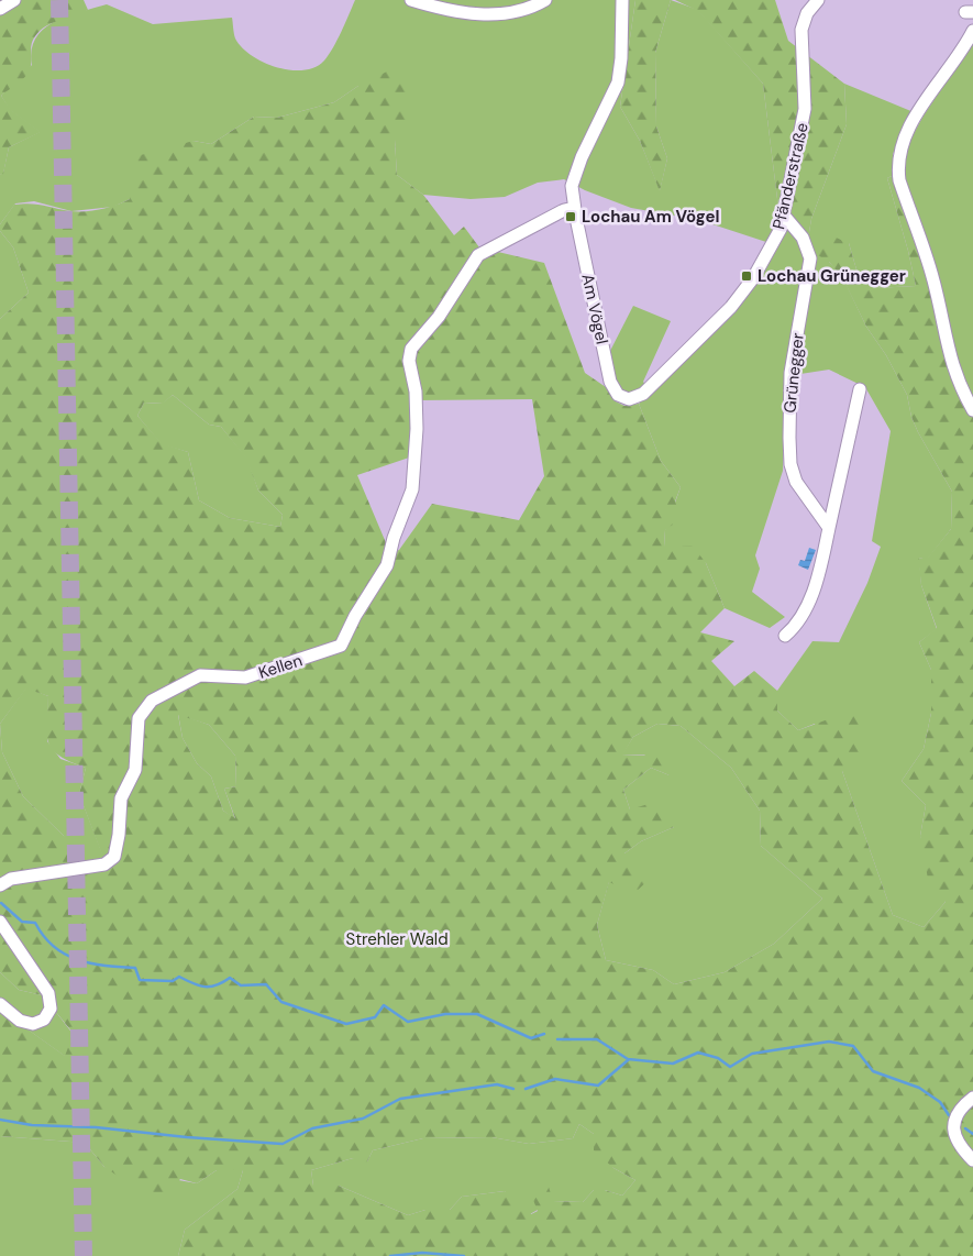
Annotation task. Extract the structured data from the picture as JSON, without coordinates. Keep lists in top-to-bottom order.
{
  "streets": {
    "street": [
      "Pfänderstraße",
      "Am Vögel",
      "Grünegger",
      "Kellen"
    ]
  },
  "crossings": [
    ["Pfänderstraße", "Am Vögel"],
    ["Pfänderstraße", "Grünegger"],
    ["Am Vögel", "Kellen"]
  ],
  "parks": ["Strehler Wald"],
  "places": {
    "transit": ["Lochau Am Vögel", "Lochau Grünegger"]
  }
}
